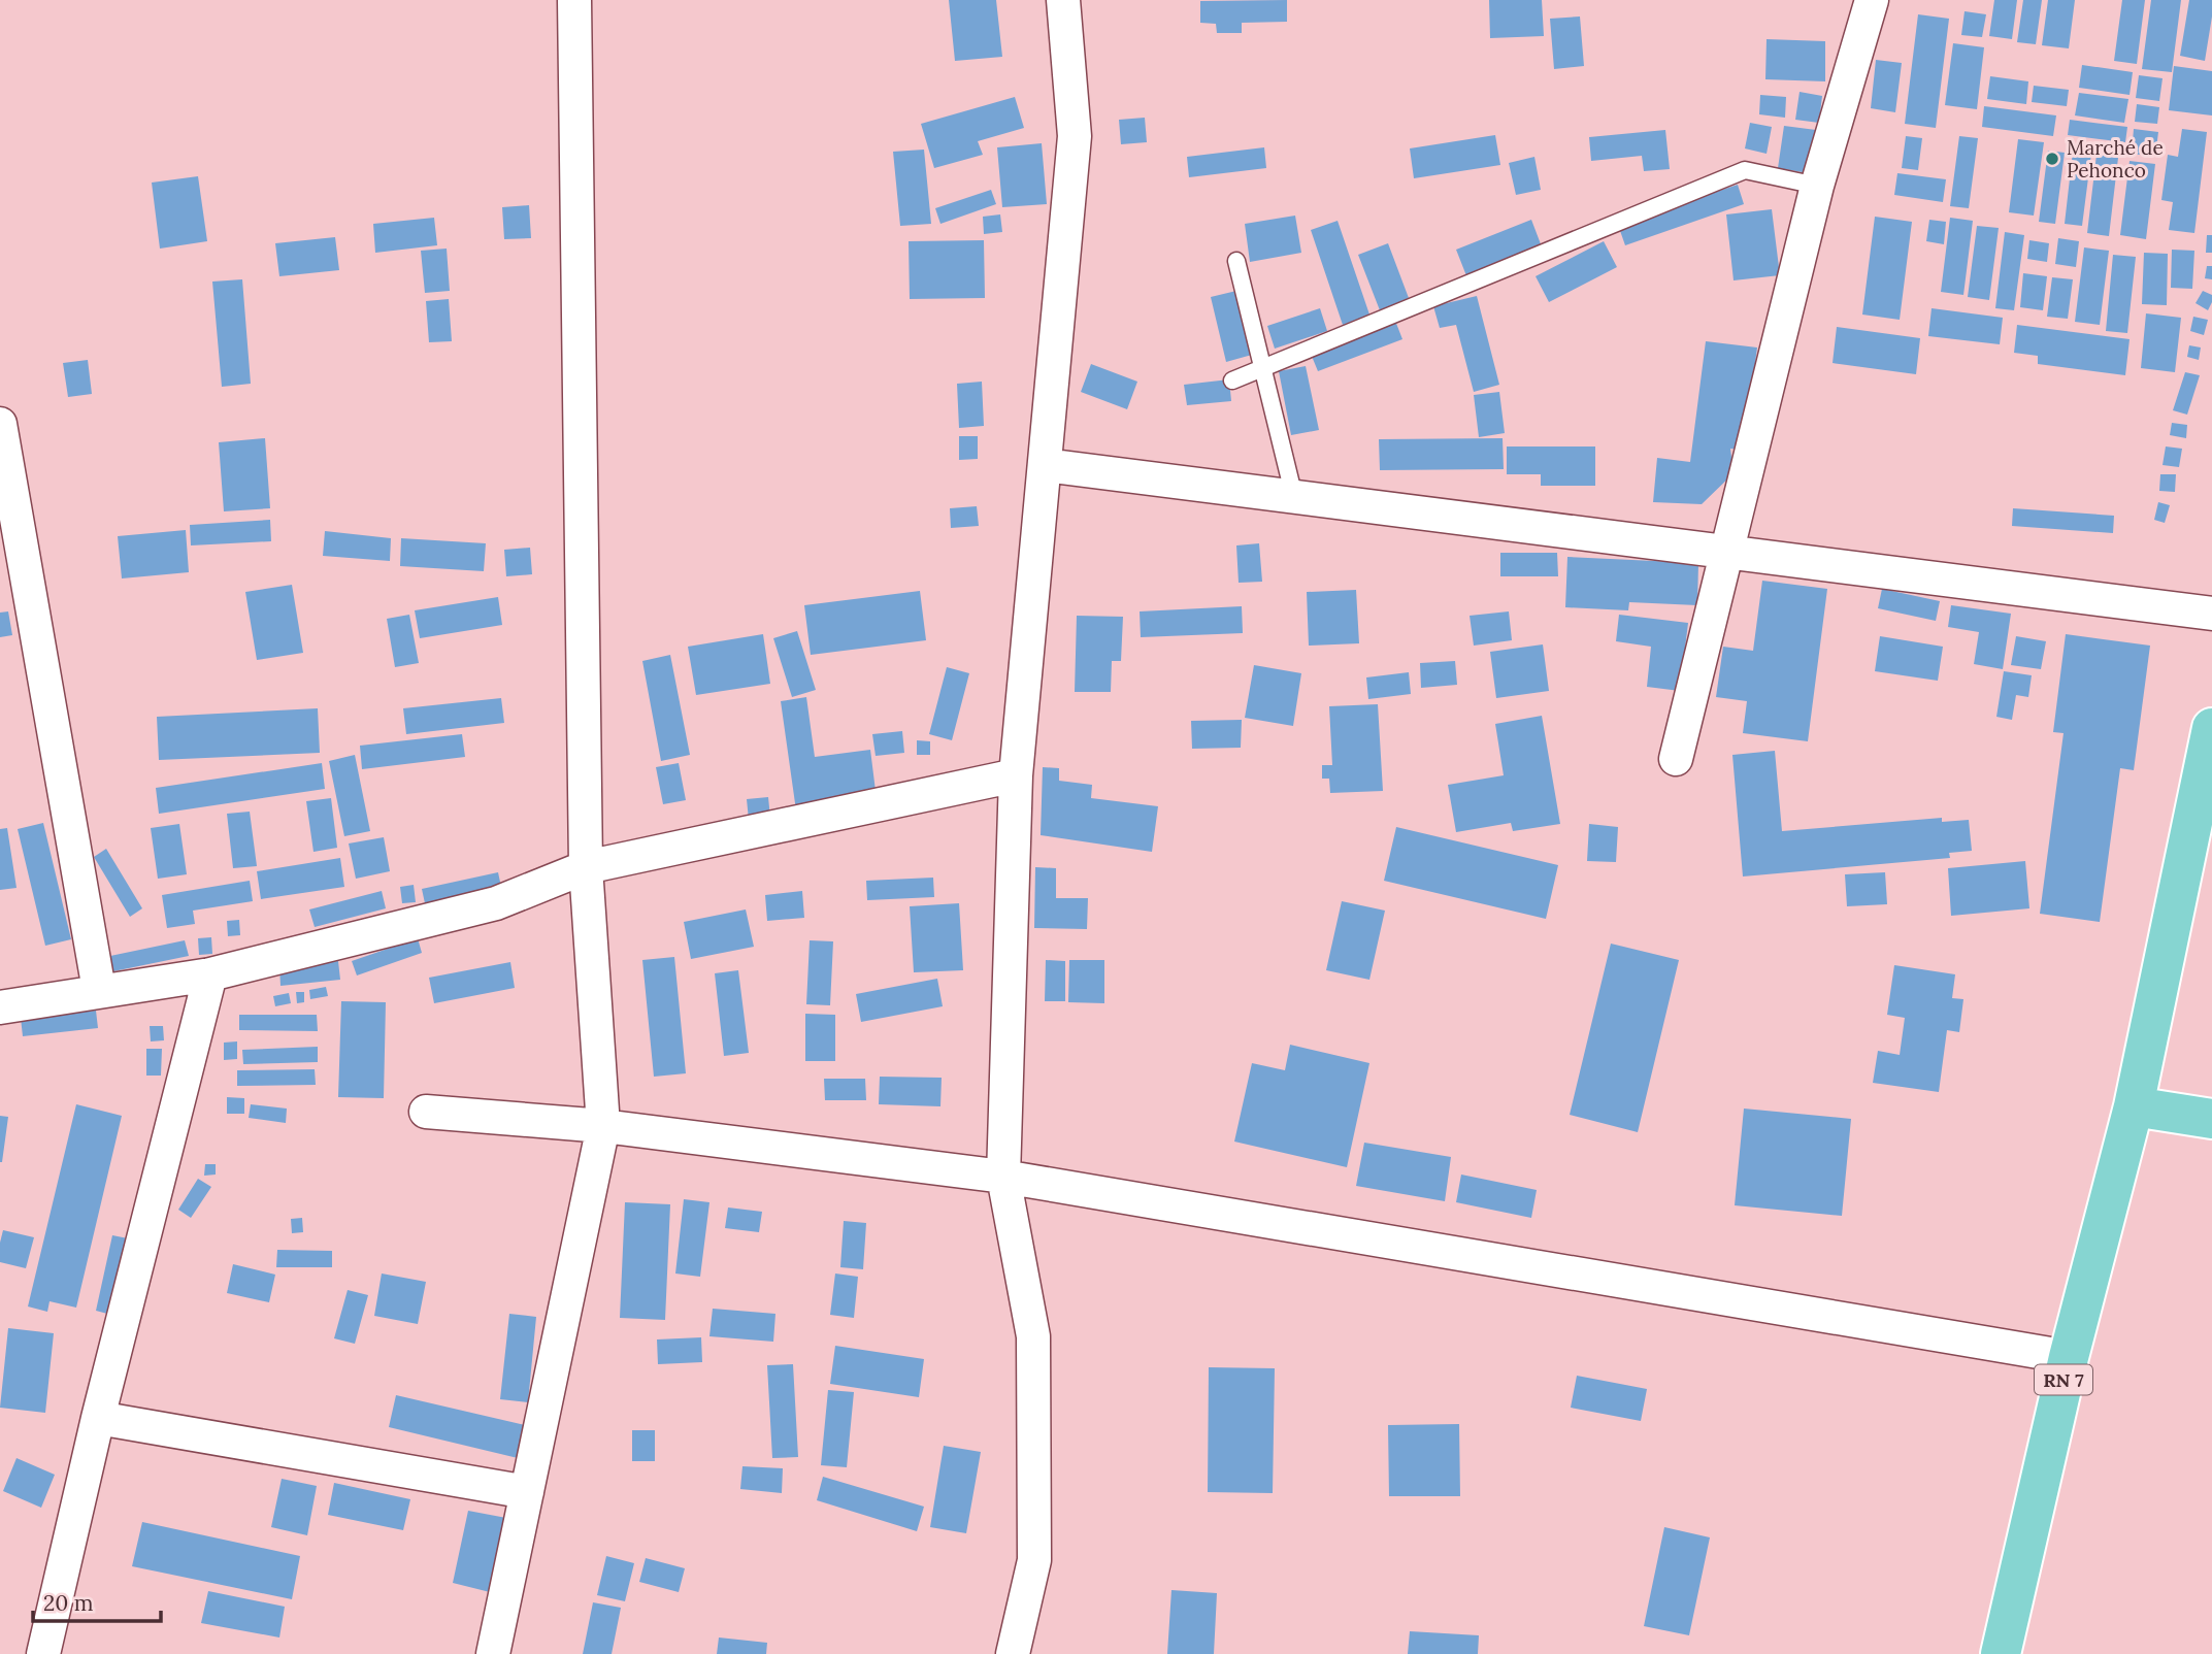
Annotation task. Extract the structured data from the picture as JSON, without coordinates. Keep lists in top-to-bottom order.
{
  "streets": {
    "main road": ["RN 7"]
  },
  "places": ["Marché de Pehonco"],
  "scale_bar": "20 m"
}
